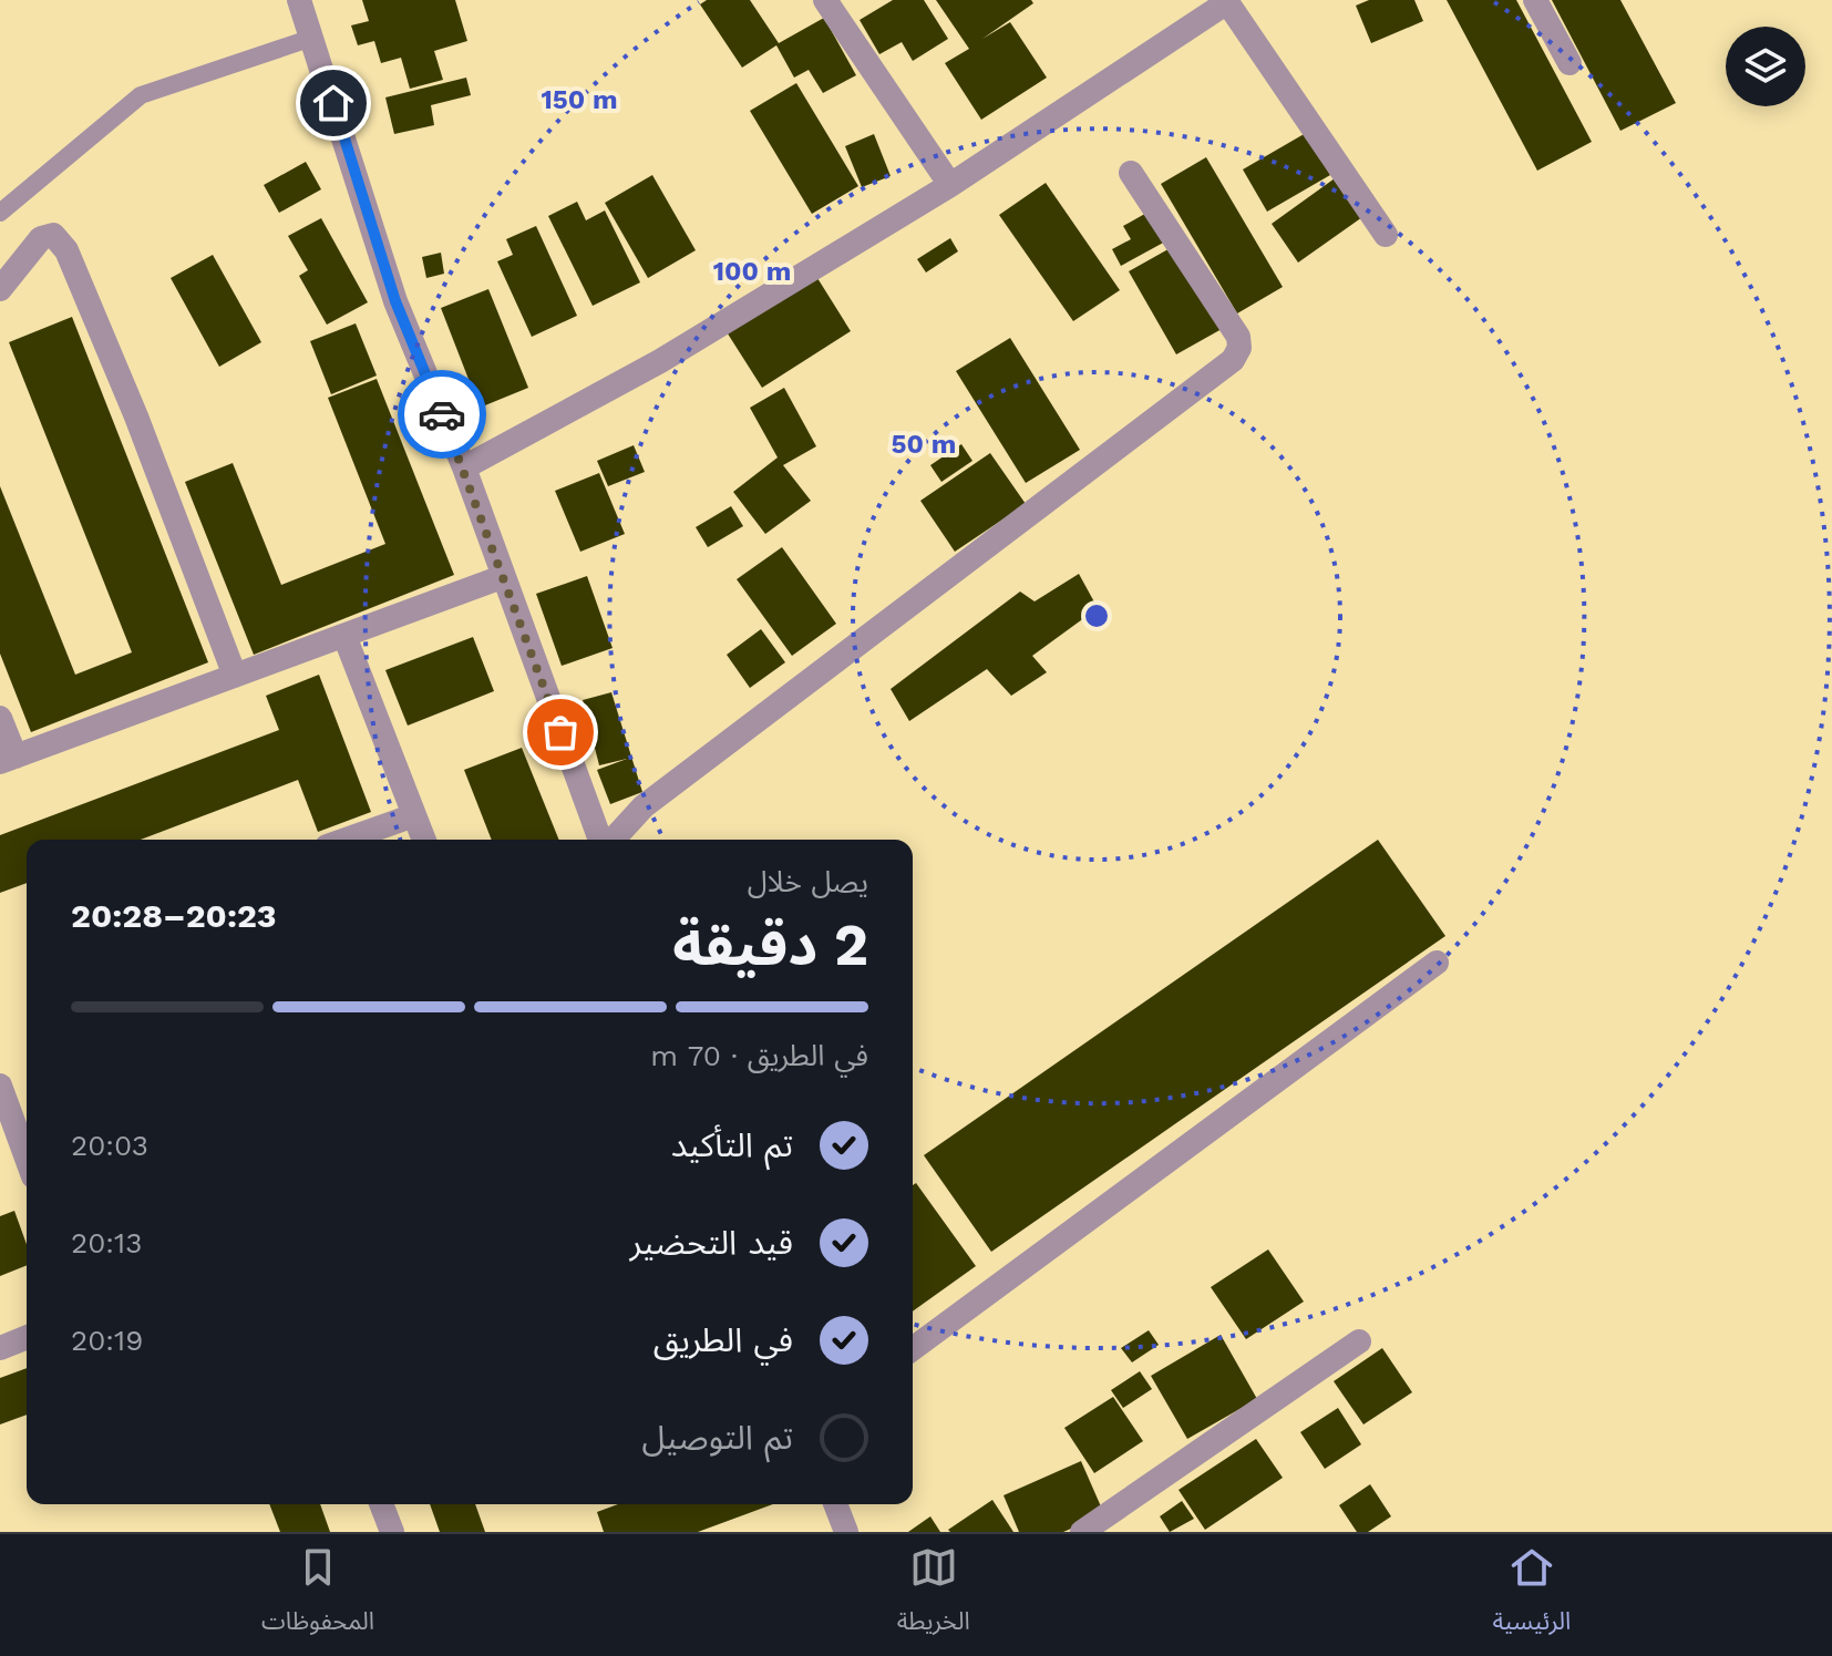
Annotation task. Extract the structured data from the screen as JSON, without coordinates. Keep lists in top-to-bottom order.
{
  "page": {
    "heading": ["2 دقيقة", "يصل خلال", "20:23–20:28"],
    "bar": "في الطريق · 70 m",
    "list": [
      ["تم التأكيد", "20:03"],
      ["قيد التحضير", "20:13"],
      ["في الطريق", "20:19"],
      "تم التوصيل"
    ],
    "tabs": ["الرئيسية", "الخريطة", "المحفوظات"]
  },
  "rings": ["150 m", "100 m", "50 m"]
}
